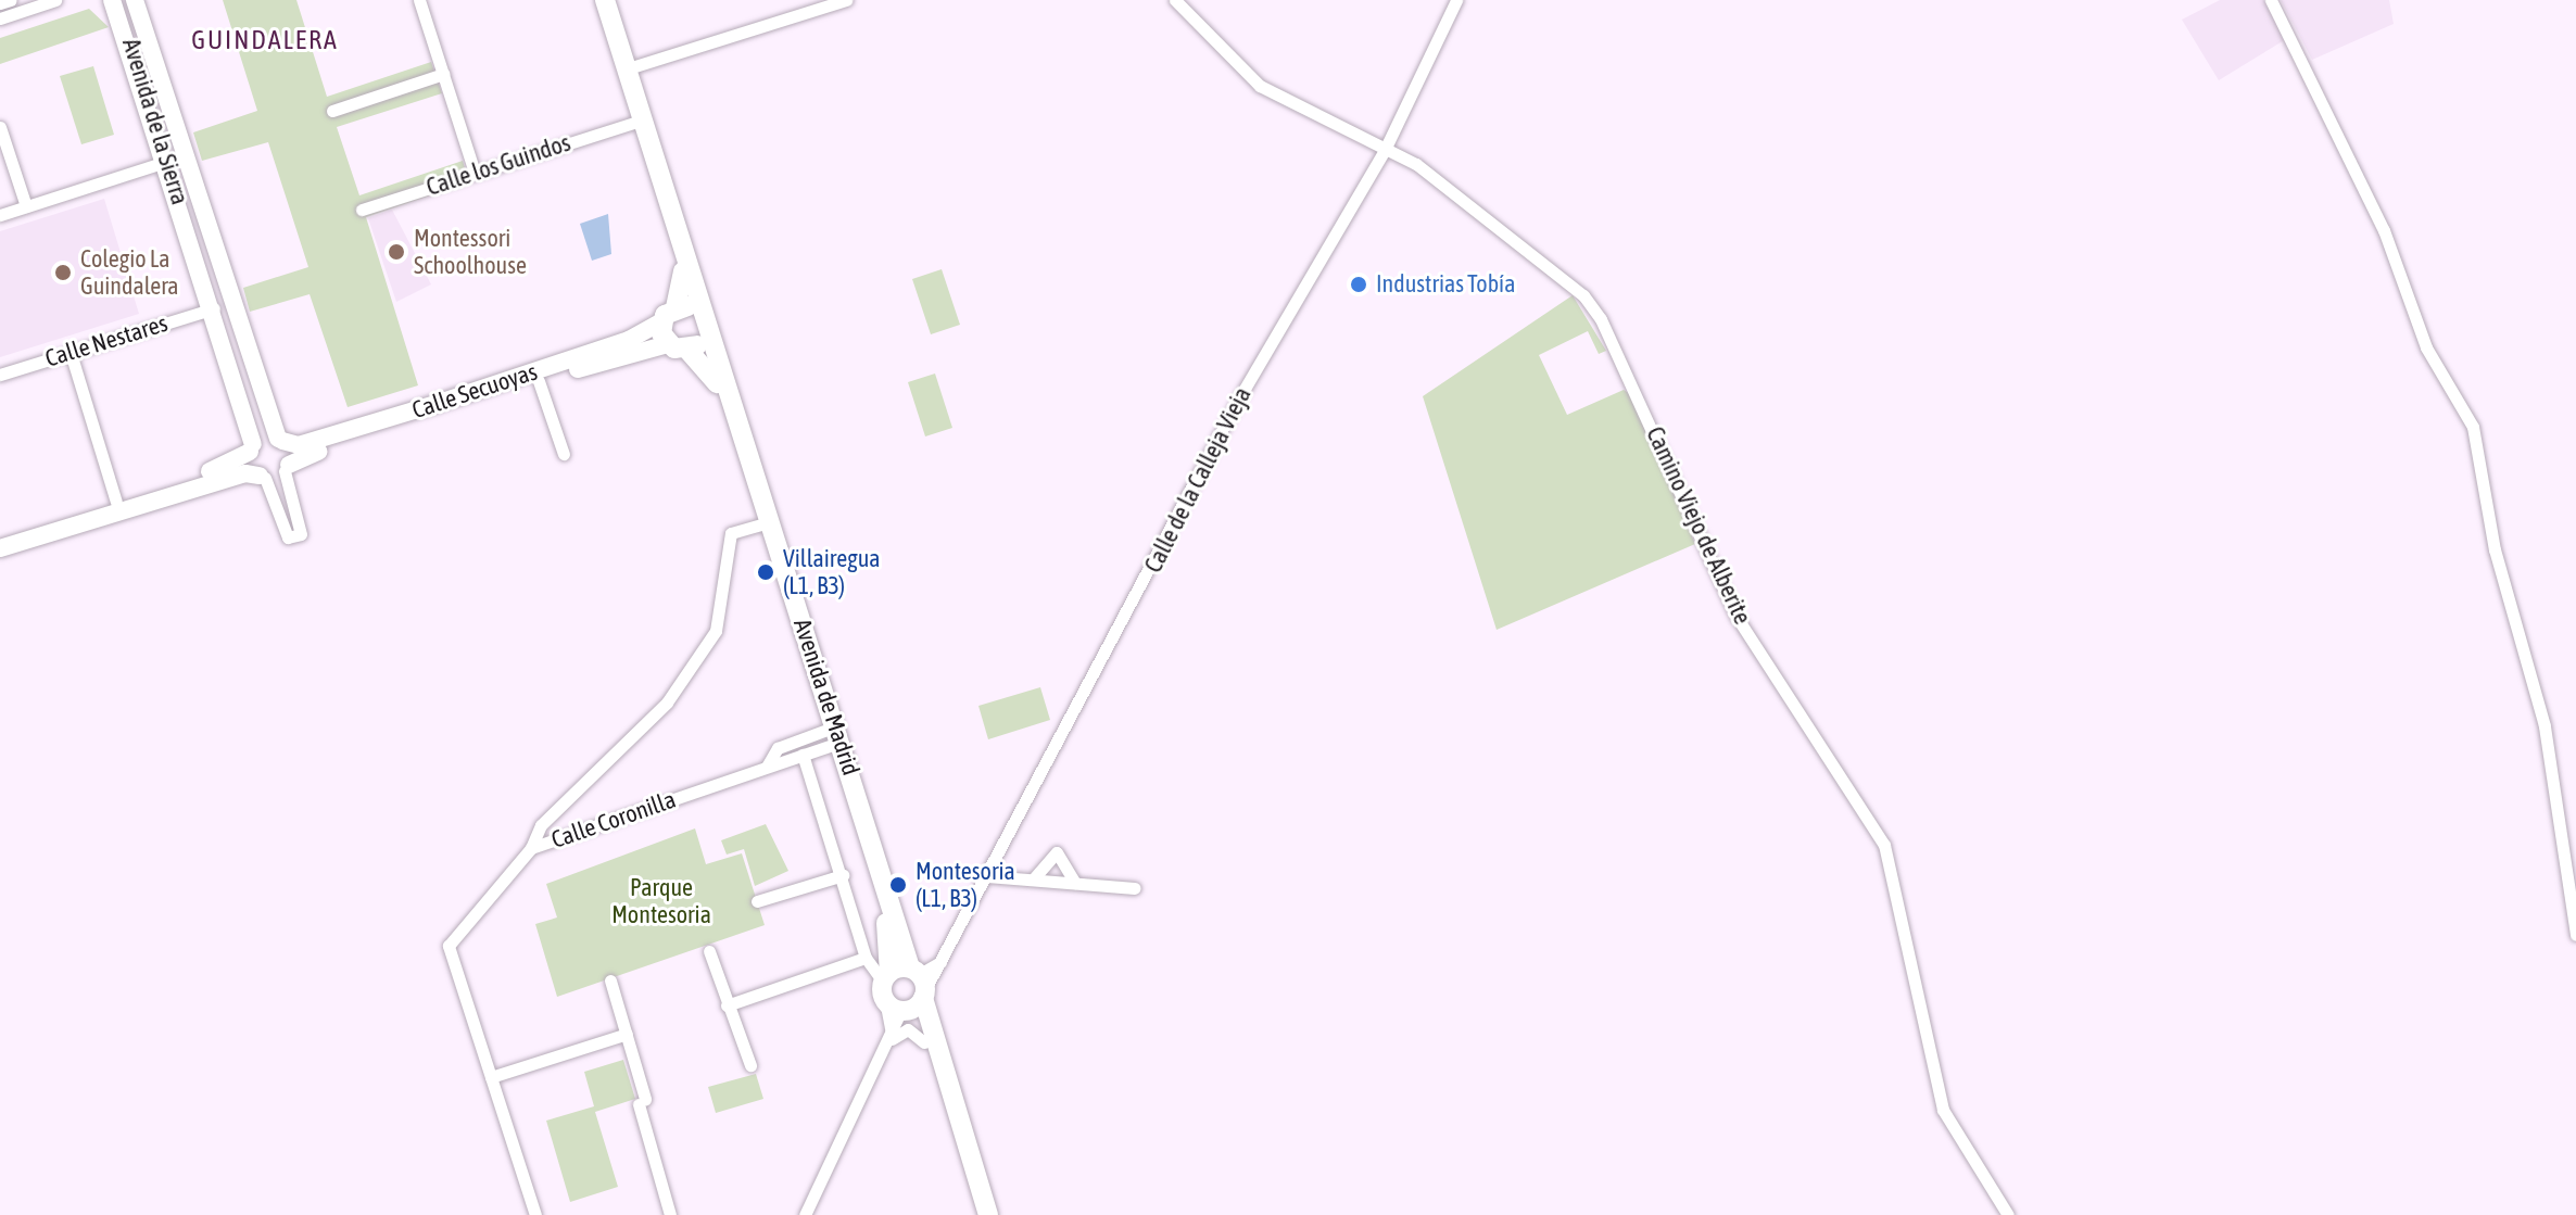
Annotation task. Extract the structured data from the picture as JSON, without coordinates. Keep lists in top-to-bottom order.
{
  "streets": {
    "main road": ["Avenida de la Sierra", "Calle Secuoyas", "Avenida de Madrid"],
    "street": [
      "Calle los Guindos",
      "Calle Nestares",
      "Calle de la Calleja Vieja",
      "Camino Viejo de Alberite",
      "Calle Coronilla"
    ]
  },
  "crossings": [
    ["Avenida de la Sierra", "Calle Nestares"],
    ["Avenida de la Sierra", "Calle Secuoyas"],
    ["Calle Secuoyas", "Avenida de Madrid"],
    ["Calle de la Calleja Vieja", "Camino Viejo de Alberite"],
    ["Calle de la Calleja Vieja", "Avenida de Madrid"],
    ["Avenida de Madrid", "Calle Coronilla"]
  ],
  "districts": ["GUINDALERA"],
  "parks": ["Parque Montesoria"],
  "places": [
    "Montessori Schoolhouse",
    "Colegio La Guindalera",
    "Industrias Tobía",
    "Villairegua (L1, B3)",
    "Montesoria (L1, B3)"
  ]
}
